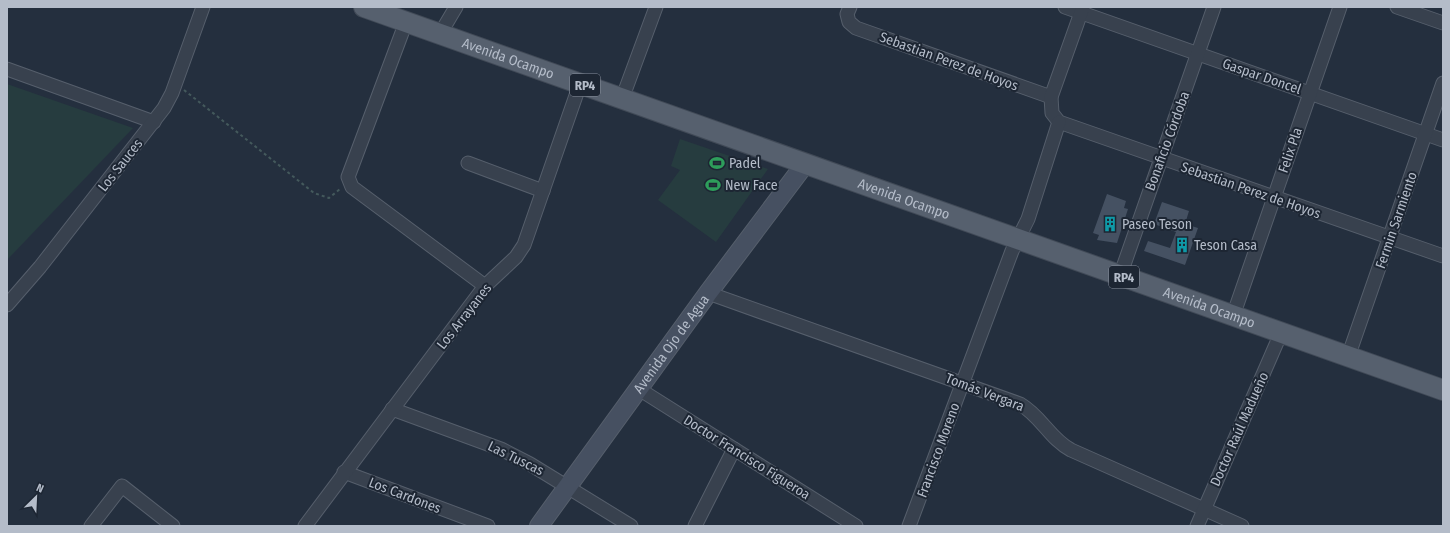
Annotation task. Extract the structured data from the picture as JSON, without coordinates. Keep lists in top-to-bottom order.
{
  "streets": {
    "main road": ["Avenida Ocampo", "RP4", "Avenida Ojo de Agua"],
    "street": [
      "Sebastian Perez de Hoyos",
      "Gaspar Doncel",
      "Bonaficio Córdoba",
      "Felix Pla",
      "Los Sauces",
      "Fermin Sarmiento",
      "Los Arrayanes",
      "Tomás Vergara",
      "Doctor Raúl Madueño",
      "Francisco Moreno",
      "Doctor Francisco Figueroa",
      "Las Tuscas",
      "Los Cardones"
    ]
  },
  "crossings": [
    ["Avenida Ocampo", "Bonaficio Córdoba"],
    ["Avenida Ocampo", "Felix Pla"],
    ["Avenida Ocampo", "Fermin Sarmiento"],
    ["Avenida Ocampo", "Los Arrayanes"],
    ["Avenida Ocampo", "Avenida Ojo de Agua"],
    ["Avenida Ocampo", "Doctor Raúl Madueño"],
    ["Avenida Ocampo", "Francisco Moreno"],
    ["Sebastian Perez de Hoyos", "Bonaficio Córdoba"],
    ["Sebastian Perez de Hoyos", "Felix Pla"],
    ["Sebastian Perez de Hoyos", "Fermin Sarmiento"],
    ["Sebastian Perez de Hoyos", "Francisco Moreno"],
    ["Gaspar Doncel", "Bonaficio Córdoba"],
    ["Gaspar Doncel", "Felix Pla"],
    ["Gaspar Doncel", "Fermin Sarmiento"],
    ["Los Arrayanes", "Las Tuscas"],
    ["Los Arrayanes", "Los Cardones"],
    ["Avenida Ojo de Agua", "Tomás Vergara"],
    ["Avenida Ojo de Agua", "Doctor Francisco Figueroa"],
    ["Avenida Ojo de Agua", "Las Tuscas"],
    ["Tomás Vergara", "Doctor Raúl Madueño"],
    ["Tomás Vergara", "Francisco Moreno"]
  ],
  "places": {
    "sports": ["Padel", "New Face"],
    "building": ["Paseo Teson", "Teson Casa"]
  },
  "north": "top right"
}
